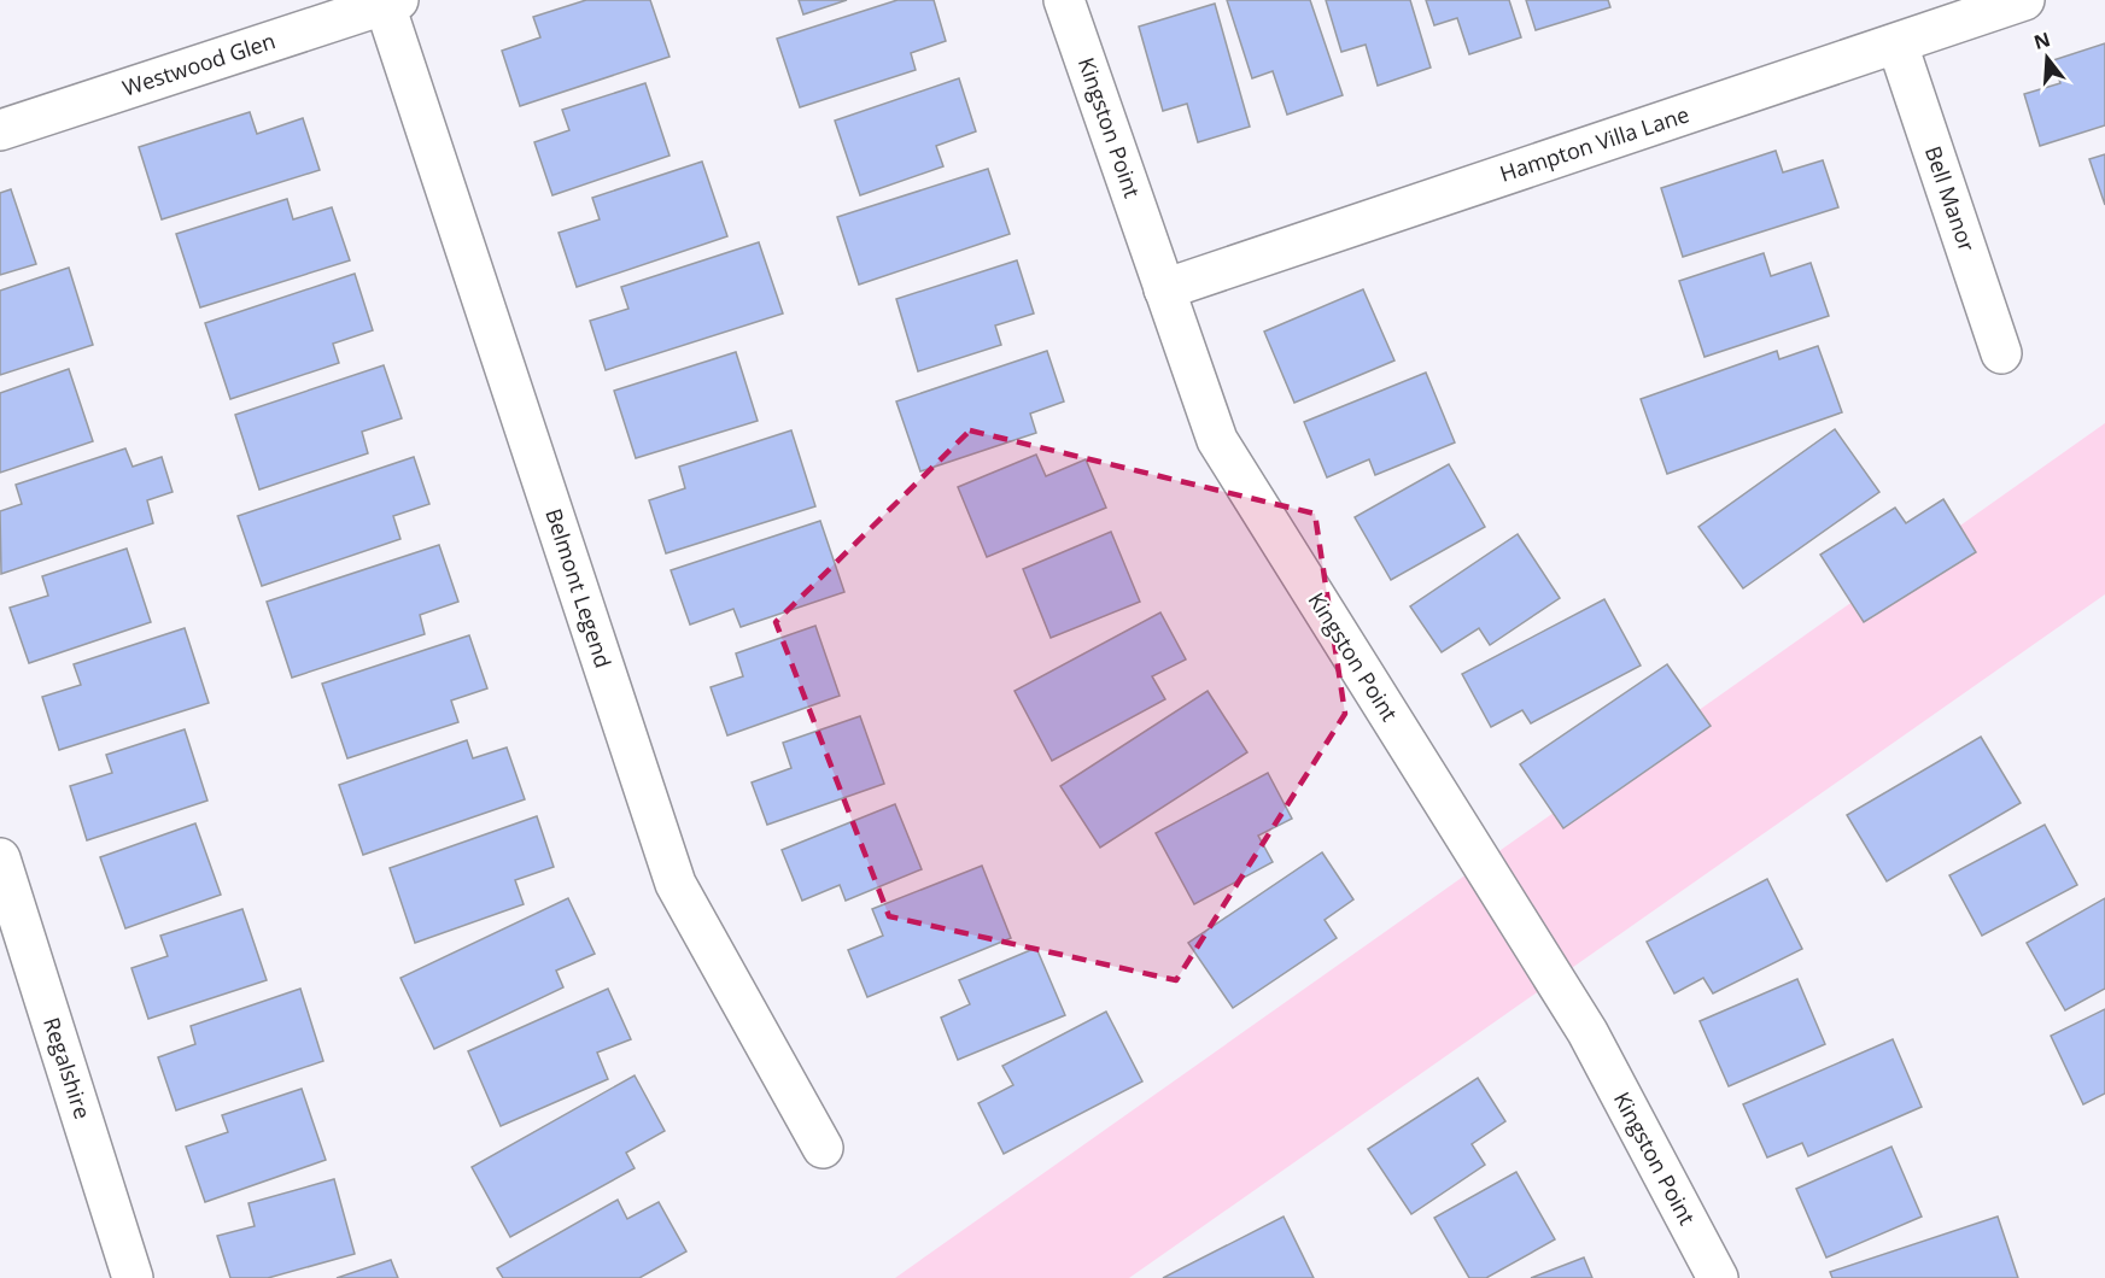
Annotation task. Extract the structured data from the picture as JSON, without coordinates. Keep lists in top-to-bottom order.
{
  "streets": {
    "street": [
      "Westwood Glen",
      "Kingston Point",
      "Hampton Villa Lane",
      "Bell Manor",
      "Belmont Legend",
      "Regalshire"
    ]
  },
  "crossings": [
    ["Westwood Glen", "Belmont Legend"],
    ["Kingston Point", "Hampton Villa Lane"],
    ["Hampton Villa Lane", "Bell Manor"]
  ],
  "north": "top"
}
